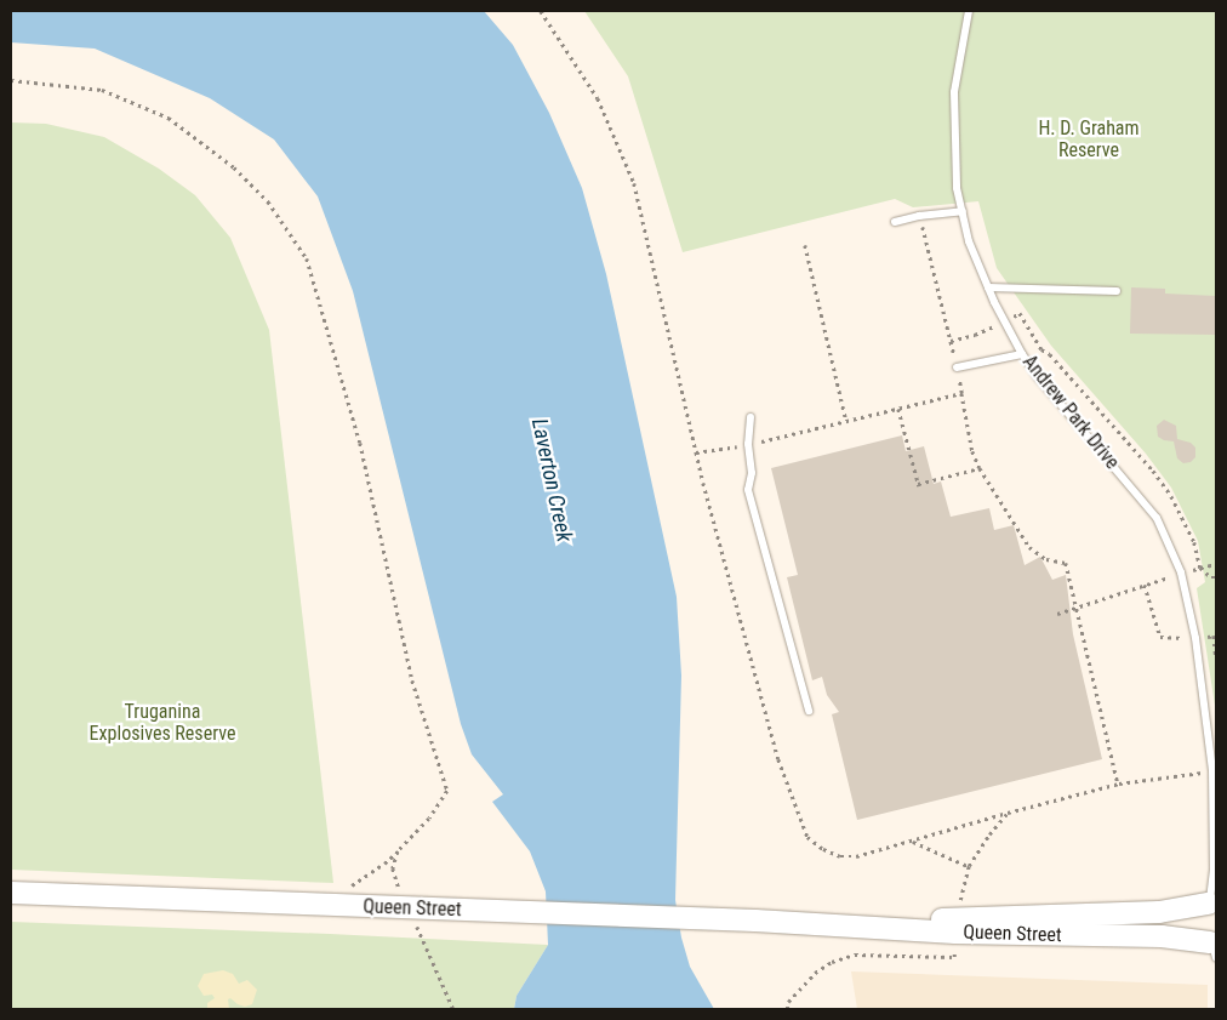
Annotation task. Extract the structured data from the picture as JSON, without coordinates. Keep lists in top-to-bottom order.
{
  "streets": {
    "main road": ["Queen Street"],
    "lane": ["Andrew Park Drive"]
  },
  "crossings": [
    ["Andrew Park Drive", "Queen Street"]
  ],
  "water": ["Laverton Creek"],
  "parks": ["H. D. Graham Reserve", "Truganina Explosives Reserve"]
}
